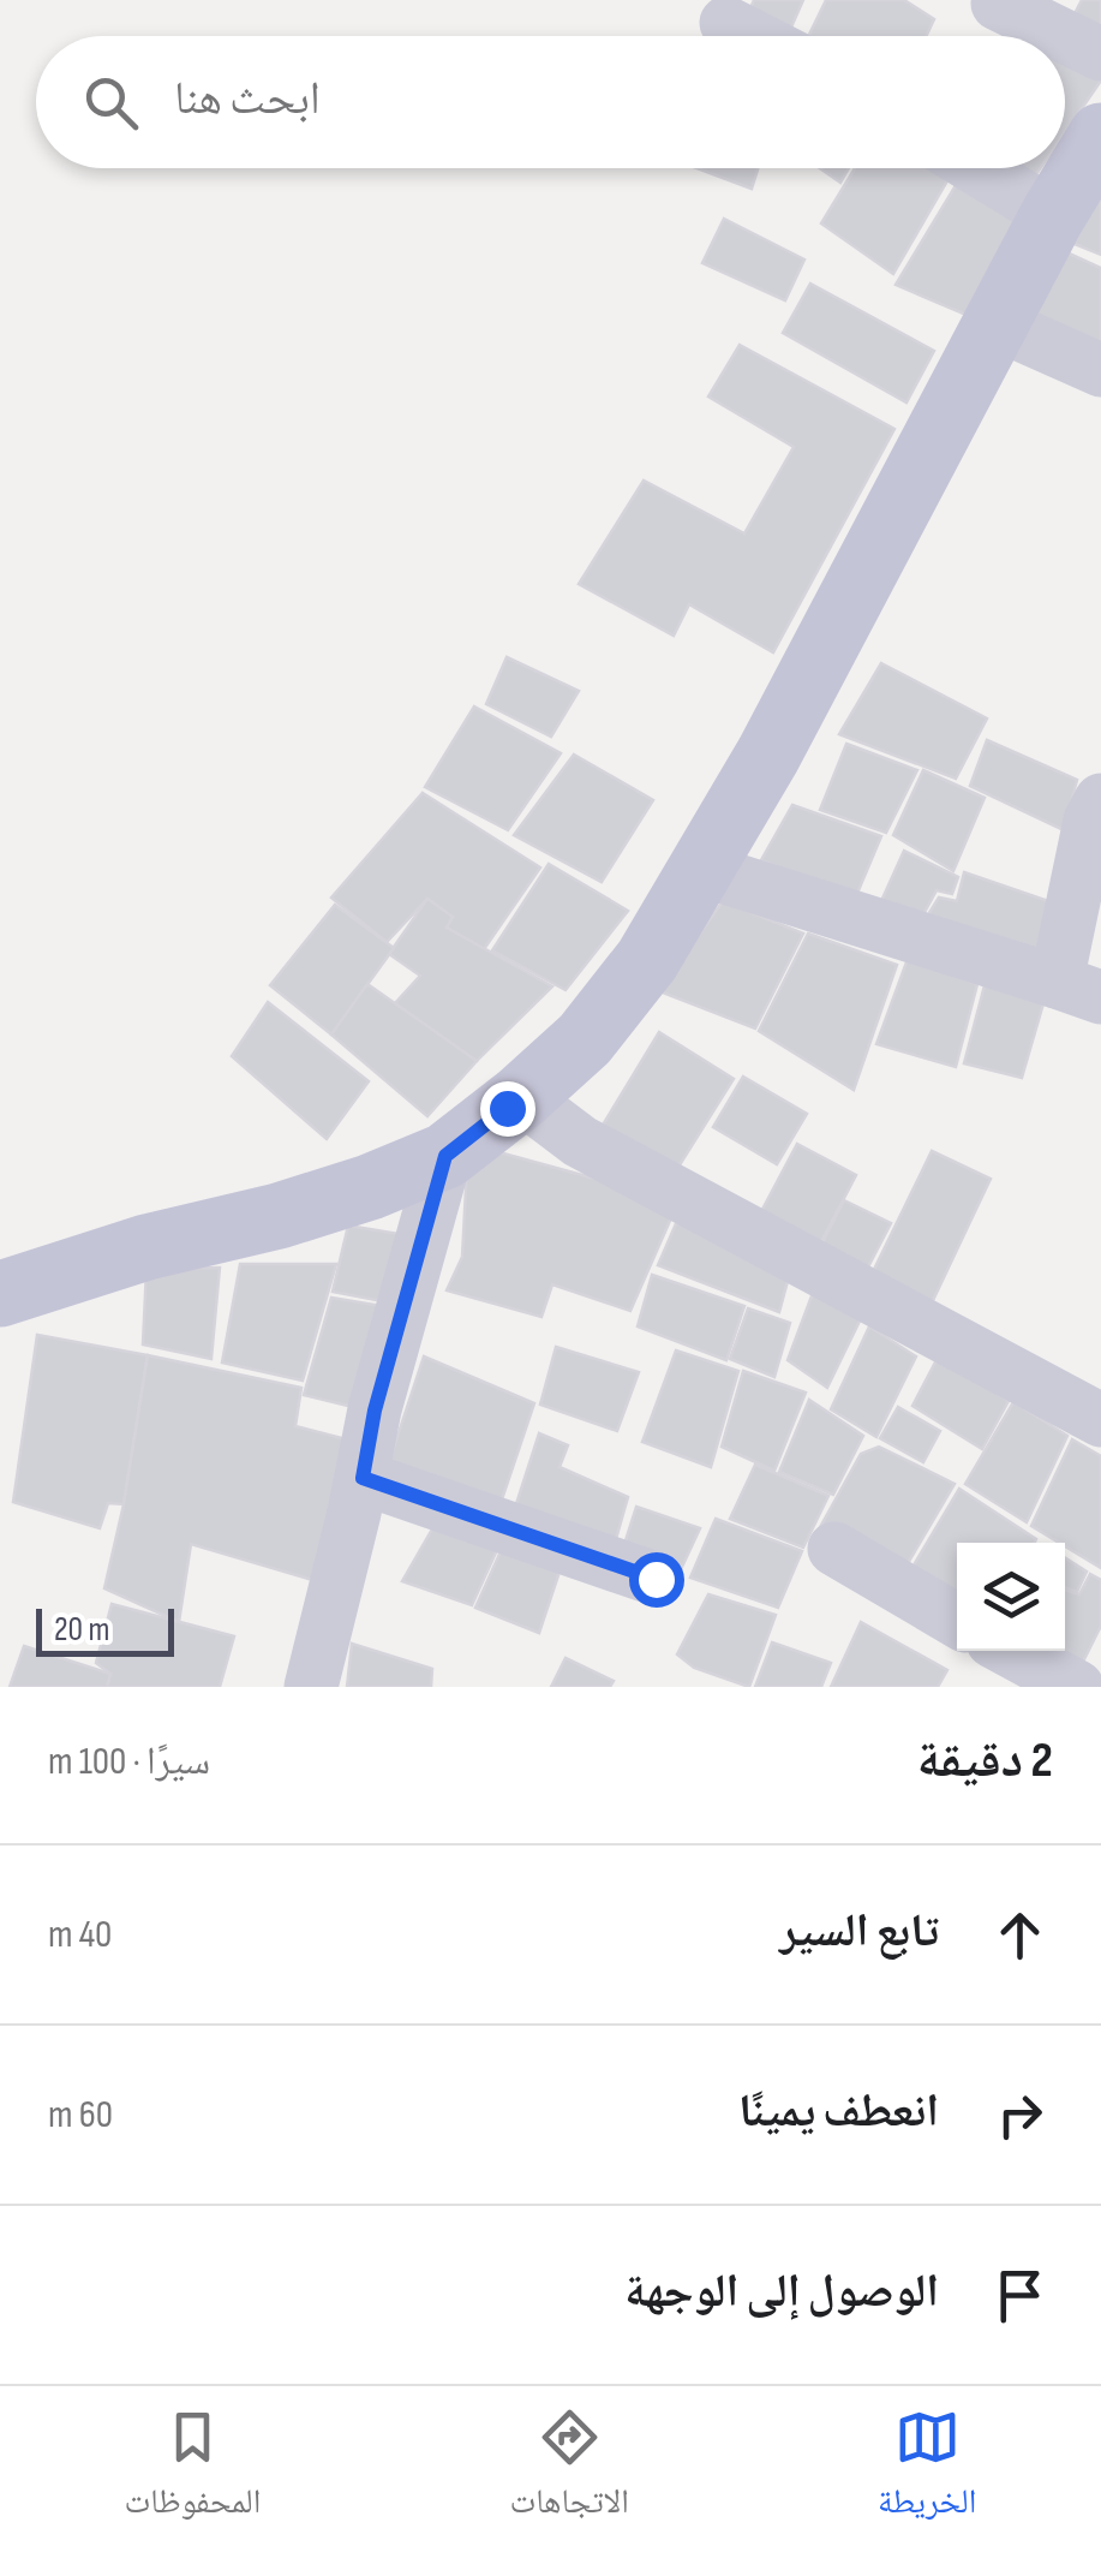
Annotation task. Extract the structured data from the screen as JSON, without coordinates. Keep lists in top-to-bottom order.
{
  "scale_bar": "20 m",
  "page": {
    "search": "ابحث هنا",
    "scale": "20 m",
    "heading": ["2 دقيقة", "سيرًا · 100 m"],
    "list": [
      ["تابع السير", "40 m"],
      ["انعطف يمينًا", "60 m"],
      "الوصول إلى الوجهة"
    ],
    "nav": ["الخريطة", "الاتجاهات", "المحفوظات"]
  }
}
